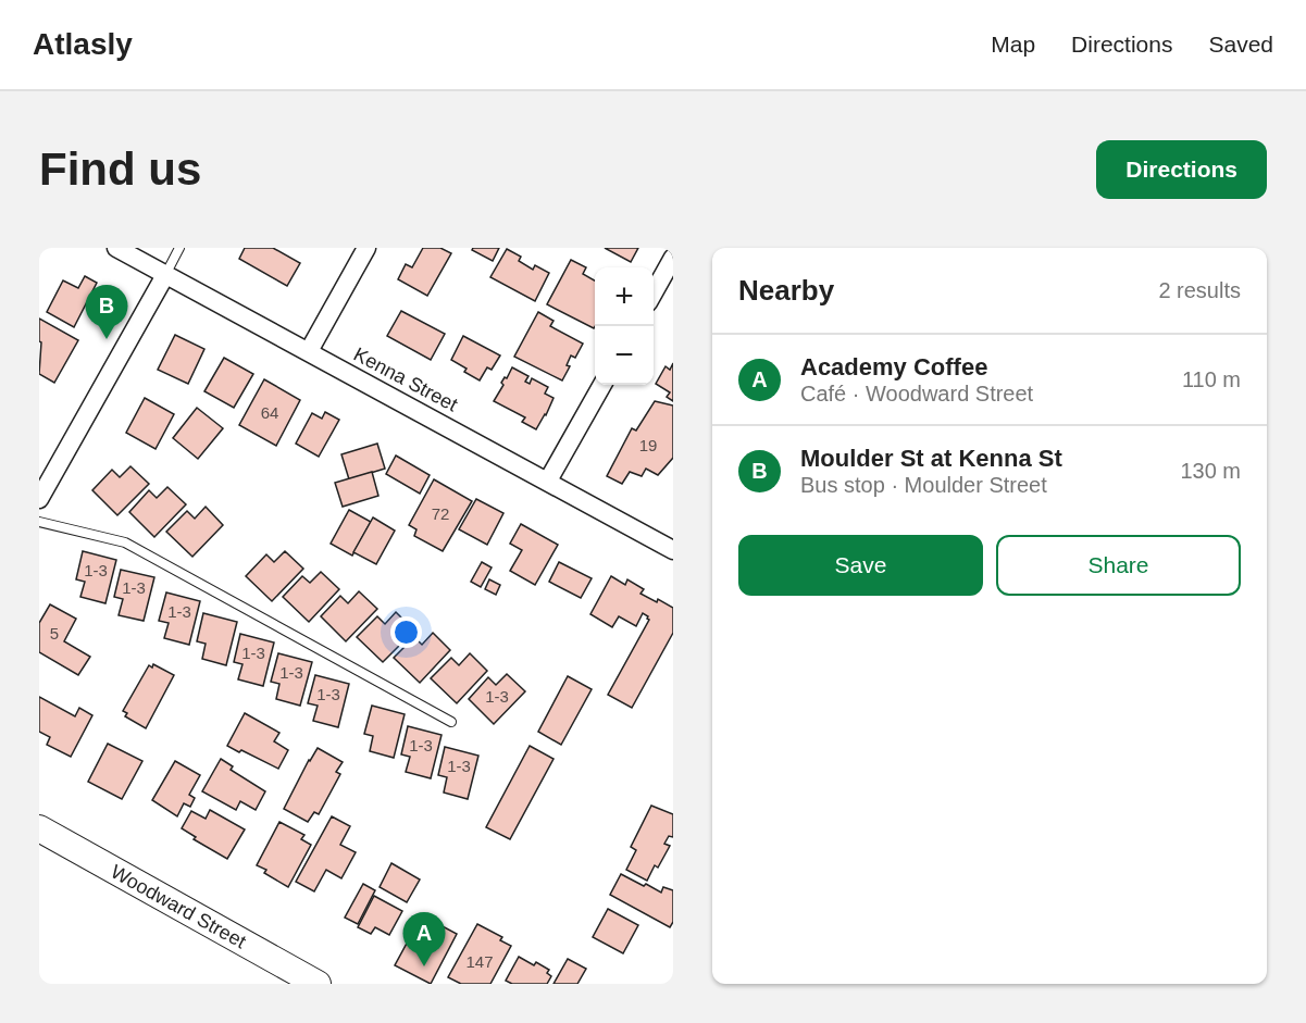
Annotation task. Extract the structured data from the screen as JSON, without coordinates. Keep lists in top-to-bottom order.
{
  "streets": {
    "street": ["Kenna Street", "Woodward Street"]
  },
  "house_numbers": [
    "64",
    "19",
    "72",
    "1-3",
    "1-3",
    "1-3",
    "5",
    "1-3",
    "1-3",
    "1-3",
    "1-3",
    "1-3",
    "1-3",
    "147"
  ],
  "page": {
    "header": "Atlasly",
    "nav": ["Map", "Directions", "Saved"],
    "buttons": [
      "Directions",
      ["Save", "Share"]
    ],
    "title": "Find us",
    "heading": ["Nearby", "2 results"],
    "map_buttons": ["+", "−"],
    "pins": ["B", "A"],
    "list": [
      {
        "mark": "A",
        "name": "Academy Coffee",
        "note": "Café · Woodward Street",
        "value": "110 m"
      },
      {
        "mark": "B",
        "name": "Moulder St at Kenna St",
        "note": "Bus stop · Moulder Street",
        "value": "130 m"
      }
    ]
  }
}
